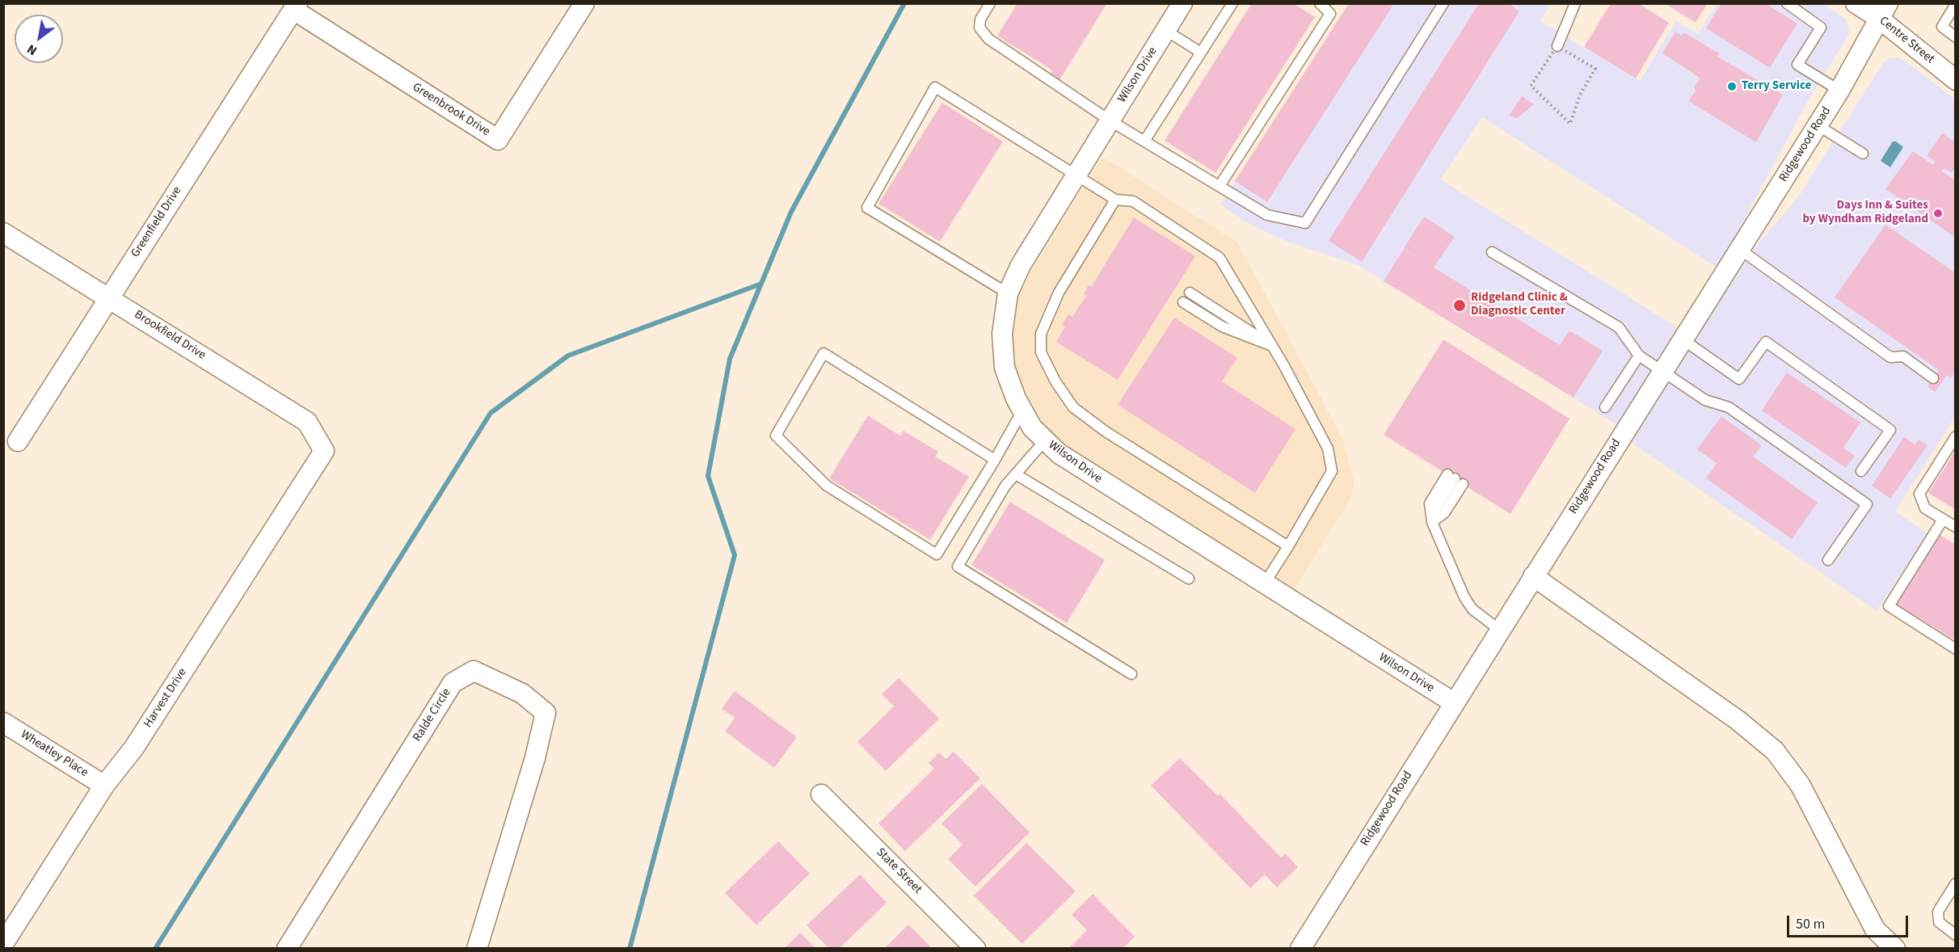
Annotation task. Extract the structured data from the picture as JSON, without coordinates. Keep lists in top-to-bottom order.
{
  "streets": {
    "street": [
      "Centre Street",
      "Wilson Drive",
      "Greenbrook Drive",
      "Ridgewood Road",
      "Greenfield Drive",
      "Brookfield Drive",
      "Harvest Drive",
      "Ralde Circle",
      "Wheatley Place",
      "State Street"
    ]
  },
  "crossings": [
    ["Centre Street", "Ridgewood Road"],
    ["Wilson Drive", "Ridgewood Road"],
    ["Greenbrook Drive", "Greenfield Drive"],
    ["Greenfield Drive", "Brookfield Drive"],
    ["Brookfield Drive", "Harvest Drive"],
    ["Harvest Drive", "Wheatley Place"]
  ],
  "places": ["Terry Service", "Days Inn & Suites by Wyndham Ridgeland", "Ridgeland Clinic & Diagnostic Center"],
  "scale_bar": "50 m",
  "north": "bottom left"
}
